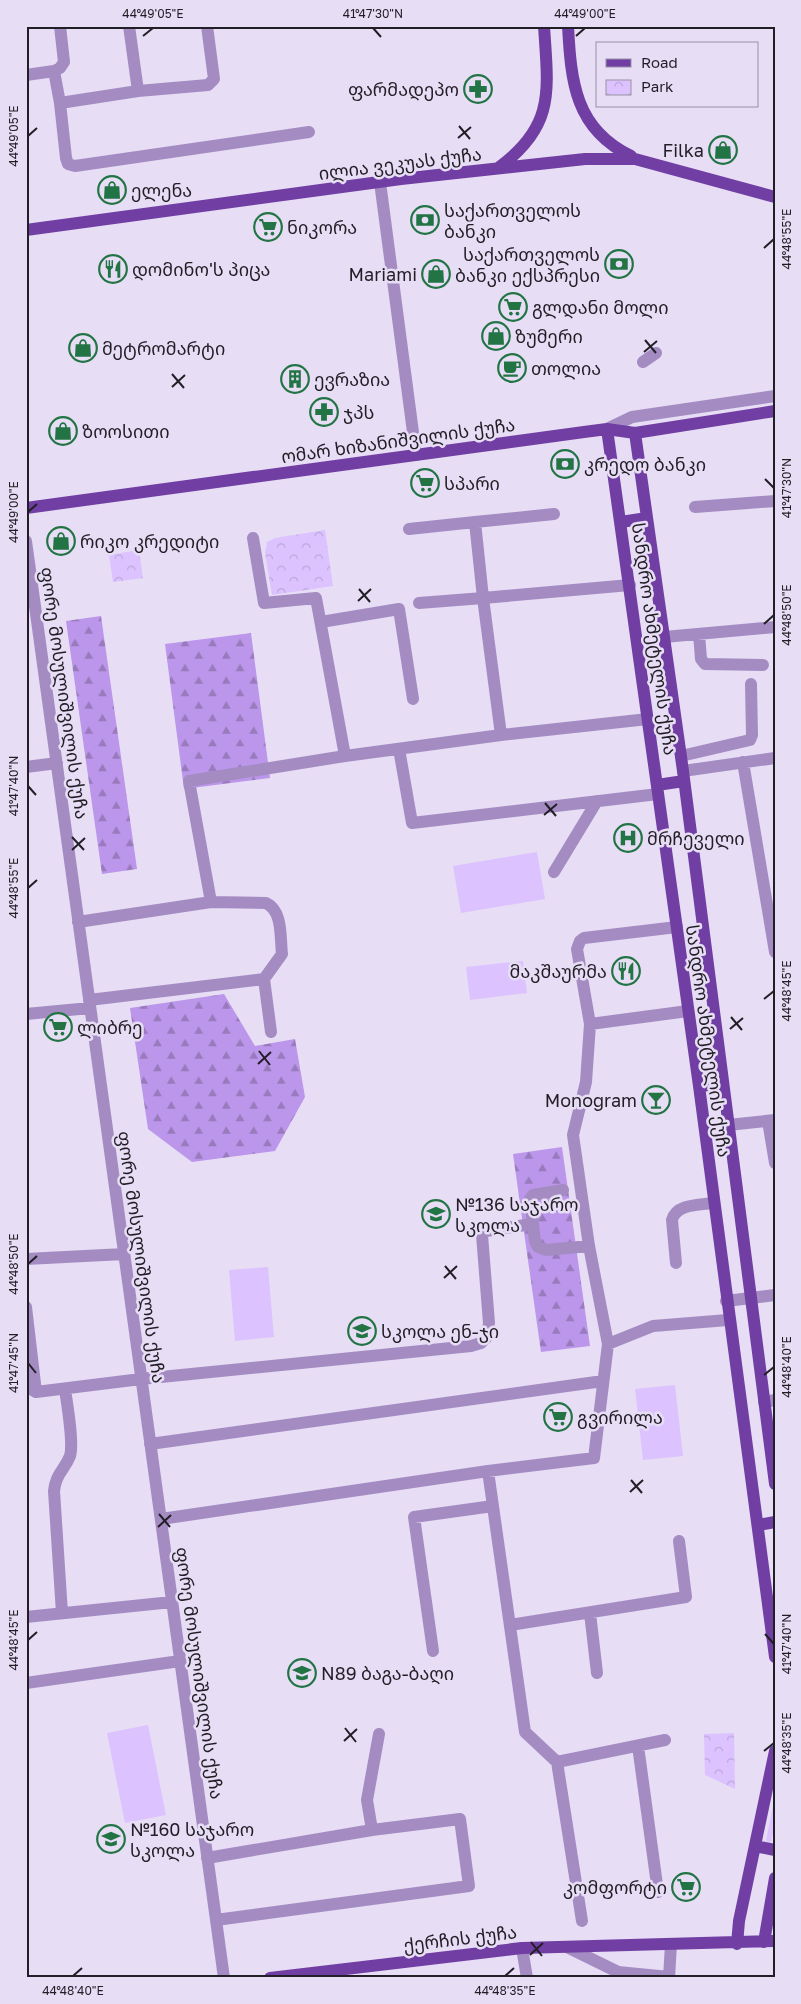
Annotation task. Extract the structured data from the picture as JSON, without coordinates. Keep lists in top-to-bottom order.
{
  "streets": {
    "main road": [
      "ილია ვეკუას ქუჩა",
      "ომარ ხიზანიშვილის ქუჩა",
      "სანდრო ახმეტელის ქუჩა",
      "ქერჩის ქუჩა"
    ],
    "street": ["ფორე მოსულიშვილის ქუჩა"]
  },
  "crossings": [
    ["ომარ ხიზანიშვილის ქუჩა", "სანდრო ახმეტელის ქუჩა"]
  ],
  "places": {
    "pharmacy": ["ფარმადეპო", "ჯპს"],
    "shop": [
      "Filka",
      "ელენა",
      "Mariami",
      "ზუმერი",
      "მეტრომარტი",
      "ზოოსითი",
      "რიკო კრედიტი"
    ],
    "bank": ["საქართველოს ბანკი", "საქართველოს ბანკი ექსპრესი", "კრედო ბანკი"],
    "supermarket": [
      "ნიკორა",
      "გლდანი მოლი",
      "სპარი",
      "ლიბრე",
      "გვირილა",
      "კომფორტი"
    ],
    "restaurant": ["დომინო'ს პიცა", "მაკშაურმა"],
    "cafe": ["თოლია"],
    "building": ["ევრაზია"],
    "hospital": ["მრჩეველი"],
    "bar": ["Monogram"],
    "school or university": [
      "№136 საჯარო სკოლა",
      "სკოლა ენ-ჯი",
      "N89 ბაგა-ბაღი",
      "№160 საჯარო სკოლა"
    ]
  },
  "legend": ["Road", "Park"],
  "coordinates": [
    "44°49'05\"E",
    "41°47'30\"N",
    "44°49'00\"E",
    "44°48'55\"E",
    "44°48'50\"E",
    "41°47'40\"N",
    "44°48'45\"E",
    "41°47'45\"N",
    "44°48'40\"E",
    "44°48'35\"E"
  ]
}
